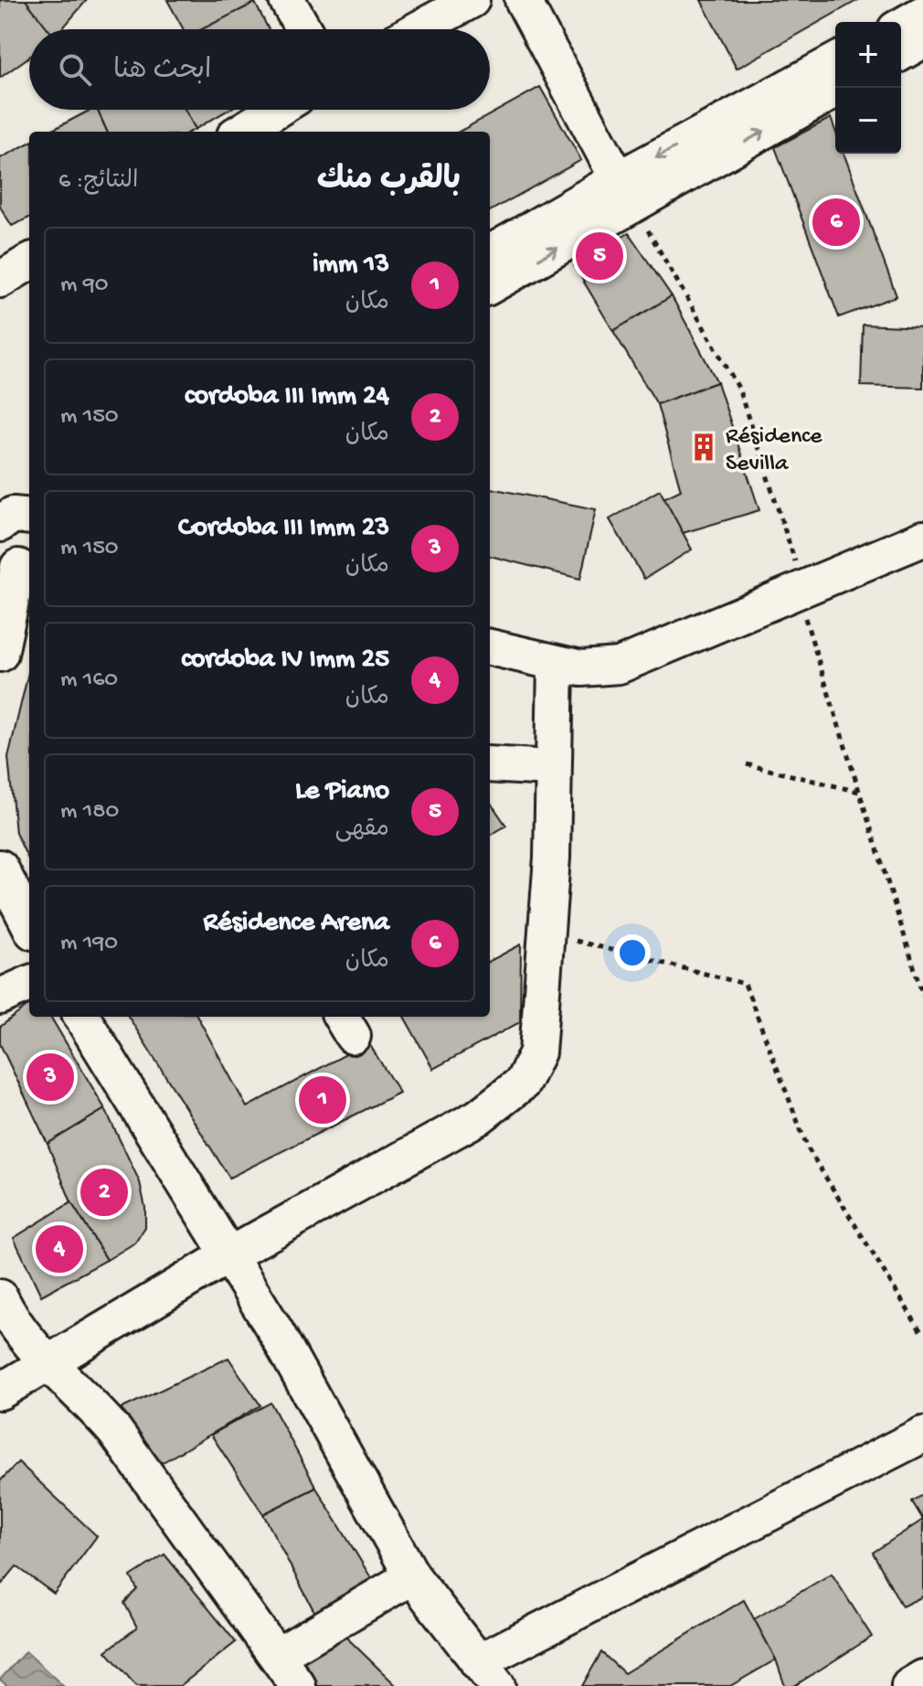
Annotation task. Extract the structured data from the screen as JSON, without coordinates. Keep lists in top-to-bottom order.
{
  "places": {
    "building": ["Résidence Sevilla"]
  },
  "page": {
    "map_buttons": ["+", "−"],
    "search": "ابحث هنا",
    "heading": ["بالقرب منك", "النتائج: 6"],
    "pins": [
      "6",
      "5",
      "3",
      "1",
      "2",
      "4"
    ],
    "list": [
      {
        "mark": "1",
        "name": "imm 13",
        "note": "مكان",
        "value": "90 m"
      },
      {
        "mark": "2",
        "name": "cordoba III Imm 24",
        "note": "مكان",
        "value": "150 m"
      },
      {
        "mark": "3",
        "name": "Cordoba III Imm 23",
        "note": "مكان",
        "value": "150 m"
      },
      {
        "mark": "4",
        "name": "cordoba IV Imm 25",
        "note": "مكان",
        "value": "160 m"
      },
      {
        "mark": "5",
        "name": "Le Piano",
        "note": "مقهى",
        "value": "180 m"
      },
      {
        "mark": "6",
        "name": "Résidence Arena",
        "note": "مكان",
        "value": "190 m"
      }
    ]
  }
}
